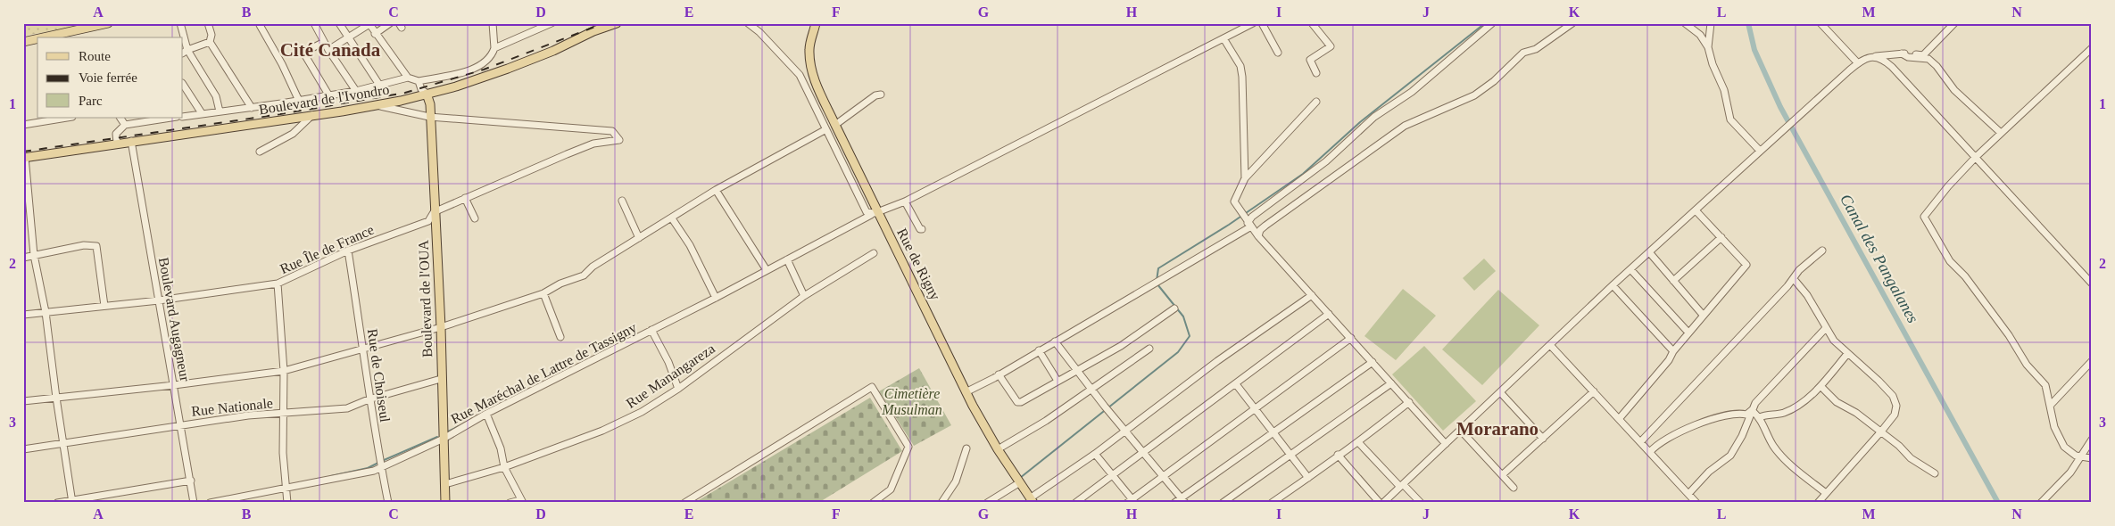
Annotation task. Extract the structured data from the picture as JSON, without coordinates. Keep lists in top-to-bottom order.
{
  "streets": {
    "main road": ["Boulevard de l'Ivondro", "Rue de Rigny", "Boulevard de l'OUA"],
    "street": [
      "Rue Île de France",
      "Boulevard Augagneur",
      "Rue Maréchal de Lattre de Tassigny",
      "Rue de Choiseul",
      "Rue Manangareza",
      "Rue Nationale"
    ]
  },
  "crossings": [
    ["Boulevard de l'Ivondro", "Boulevard de l'OUA"],
    ["Boulevard de l'Ivondro", "Boulevard Augagneur"],
    ["Rue Île de France", "Boulevard de l'OUA"],
    ["Rue Île de France", "Boulevard Augagneur"],
    ["Rue Île de France", "Rue de Choiseul"],
    ["Rue de Rigny", "Rue Maréchal de Lattre de Tassigny"],
    ["Boulevard de l'OUA", "Rue Maréchal de Lattre de Tassigny"],
    ["Boulevard de l'OUA", "Rue Manangareza"],
    ["Boulevard de l'OUA", "Rue Nationale"],
    ["Boulevard Augagneur", "Rue Nationale"],
    ["Rue Maréchal de Lattre de Tassigny", "Rue de Choiseul"],
    ["Rue de Choiseul", "Rue Nationale"]
  ],
  "districts": ["Cité Canada", "Morarano"],
  "water": ["Canal des Pangalanes"],
  "parks": ["Cimetière Musulman"],
  "legend": ["Route", "Voie ferrée", "Parc"],
  "grid": {
    "columns": [
      "A",
      "B",
      "C",
      "D",
      "E",
      "F",
      "G",
      "H",
      "I",
      "J",
      "K",
      "L",
      "M",
      "N"
    ],
    "rows": ["1", "2", "3"]
  }
}
